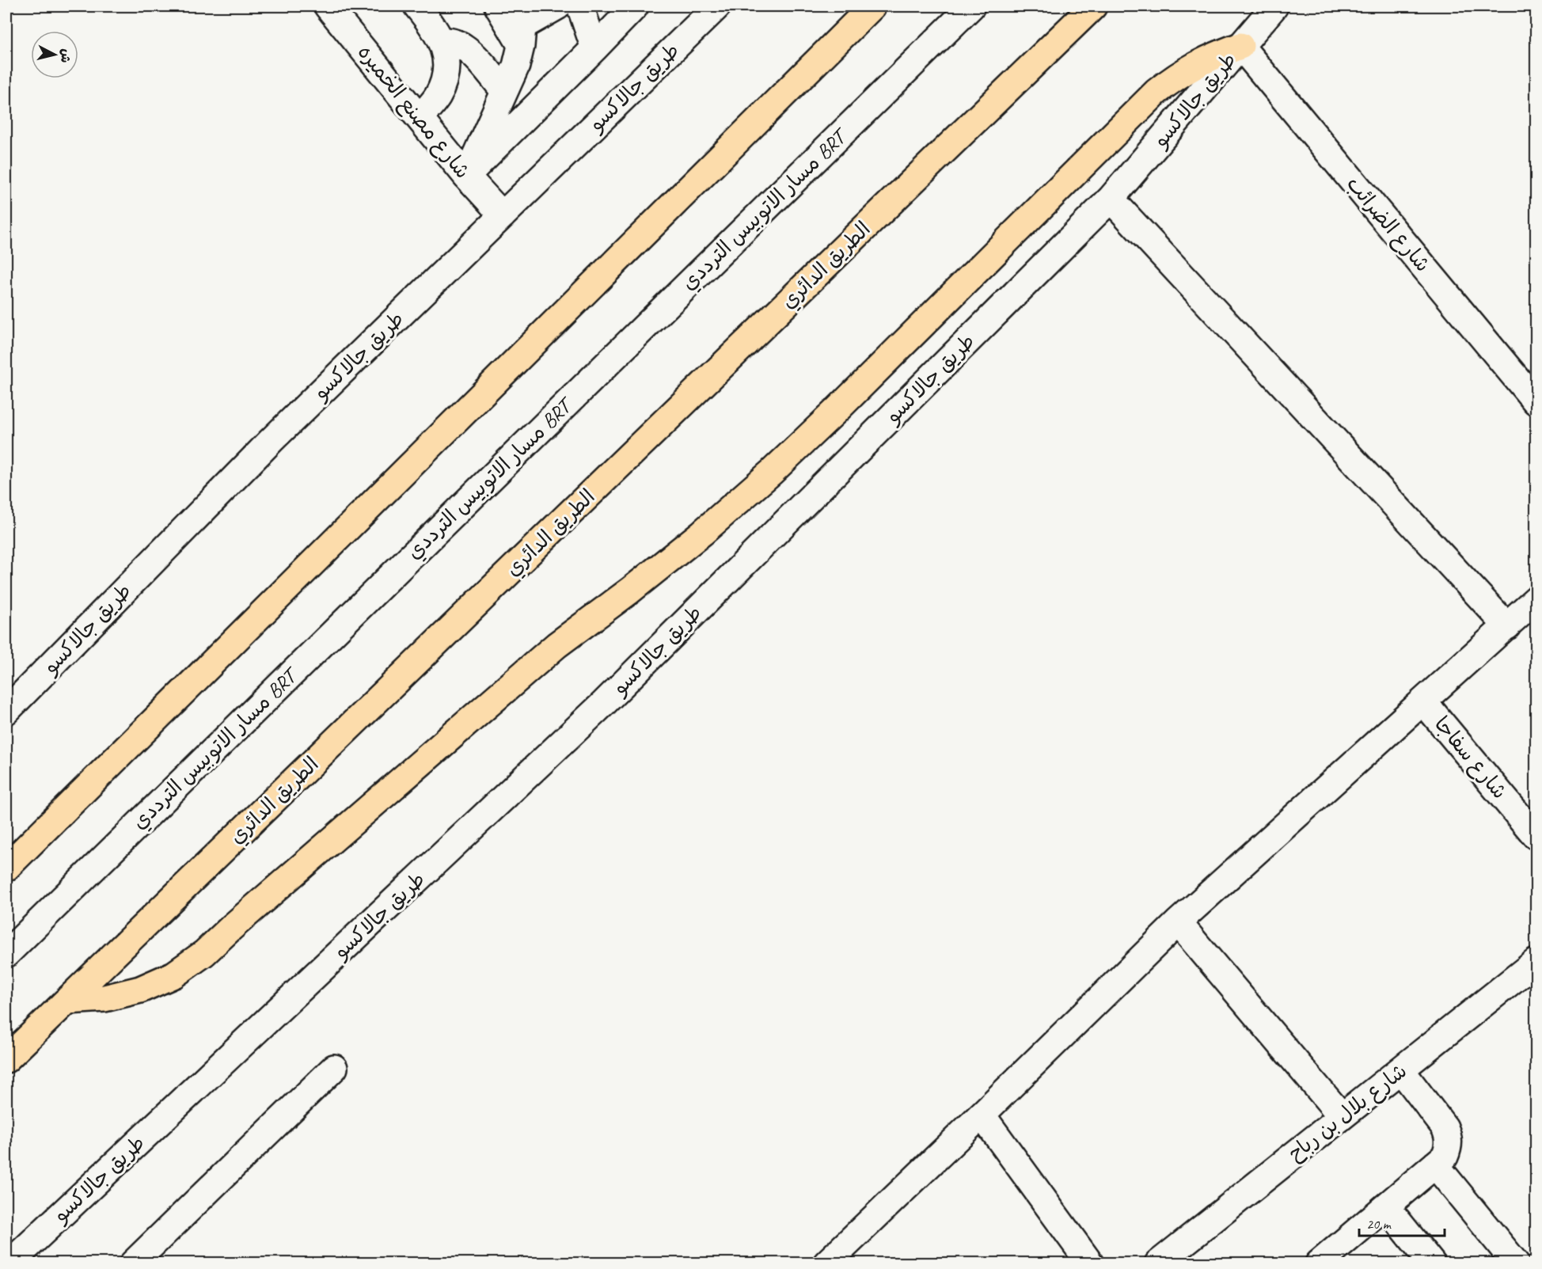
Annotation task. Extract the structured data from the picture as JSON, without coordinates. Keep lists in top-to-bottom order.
{
  "streets": {
    "highway": ["الطريق الدائري"],
    "street": [
      "طريق جالاكسو",
      "شارع مصنع الخميره",
      "مسار الاتوبيس الترددي BRT",
      "شارع الضرائب",
      "شارع سفاجا",
      "شارع بلال بن رباح"
    ]
  },
  "crossings": [
    ["طريق جالاكسو", "شارع مصنع الخميره"],
    ["طريق جالاكسو", "شارع الضرائب"]
  ],
  "scale_bar": "20 m",
  "north": "right"
}
